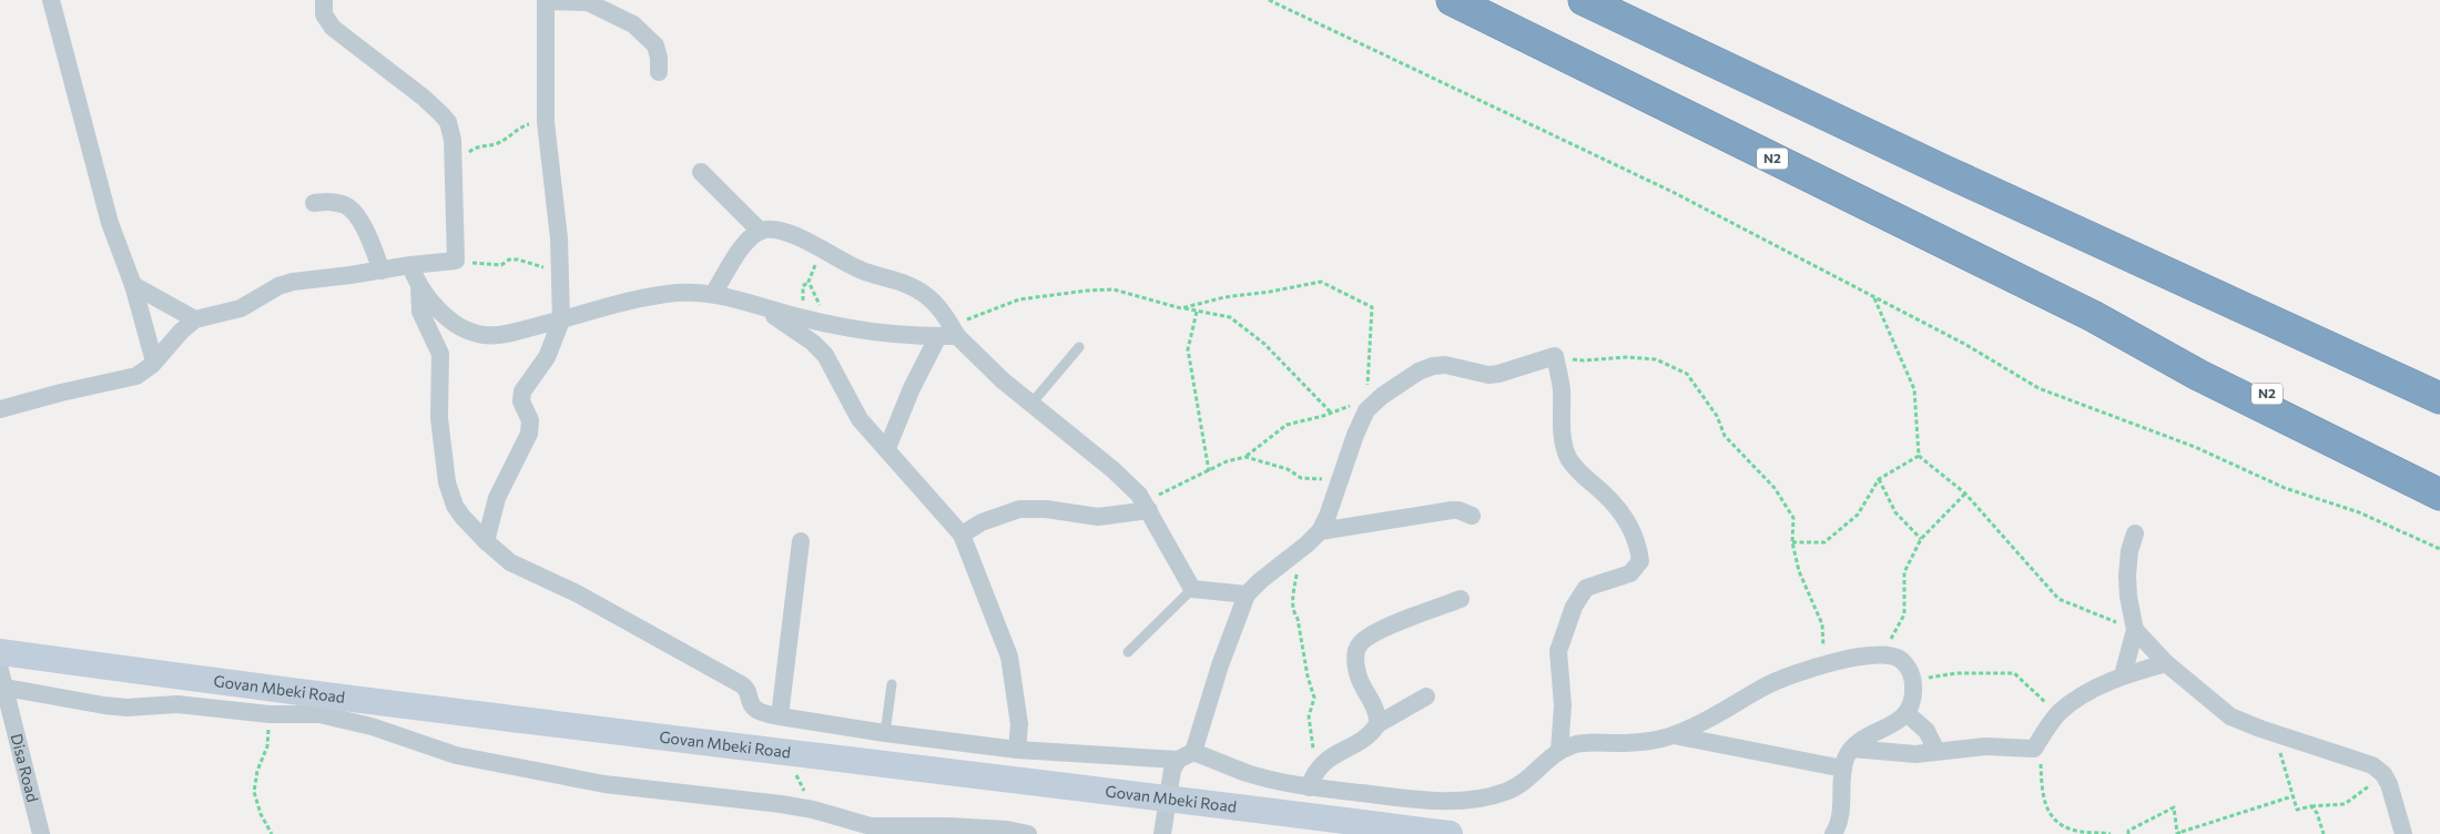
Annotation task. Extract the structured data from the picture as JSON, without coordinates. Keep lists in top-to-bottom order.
{
  "streets": {
    "highway": ["N2"],
    "main road": ["Govan Mbeki Road"],
    "street": ["Disa Road"]
  }
}
